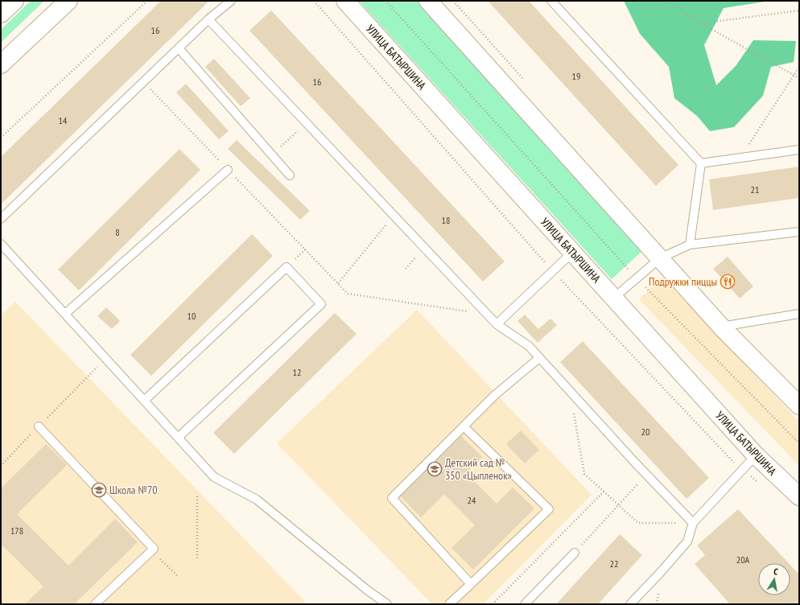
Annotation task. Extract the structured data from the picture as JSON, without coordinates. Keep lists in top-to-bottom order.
{
  "streets": {
    "street": ["УЛИЦА БАТЫРШИНА"]
  },
  "places": {
    "restaurant": ["Подружки пиццы"],
    "school or university": ["Детский сад № 350 «Цыпленок»", "Школа №70"]
  },
  "house_numbers": [
    "16",
    "19",
    "16",
    "14",
    "21",
    "18",
    "8",
    "10",
    "12",
    "20",
    "24",
    "178",
    "20А",
    "22"
  ],
  "north": "top"
}
